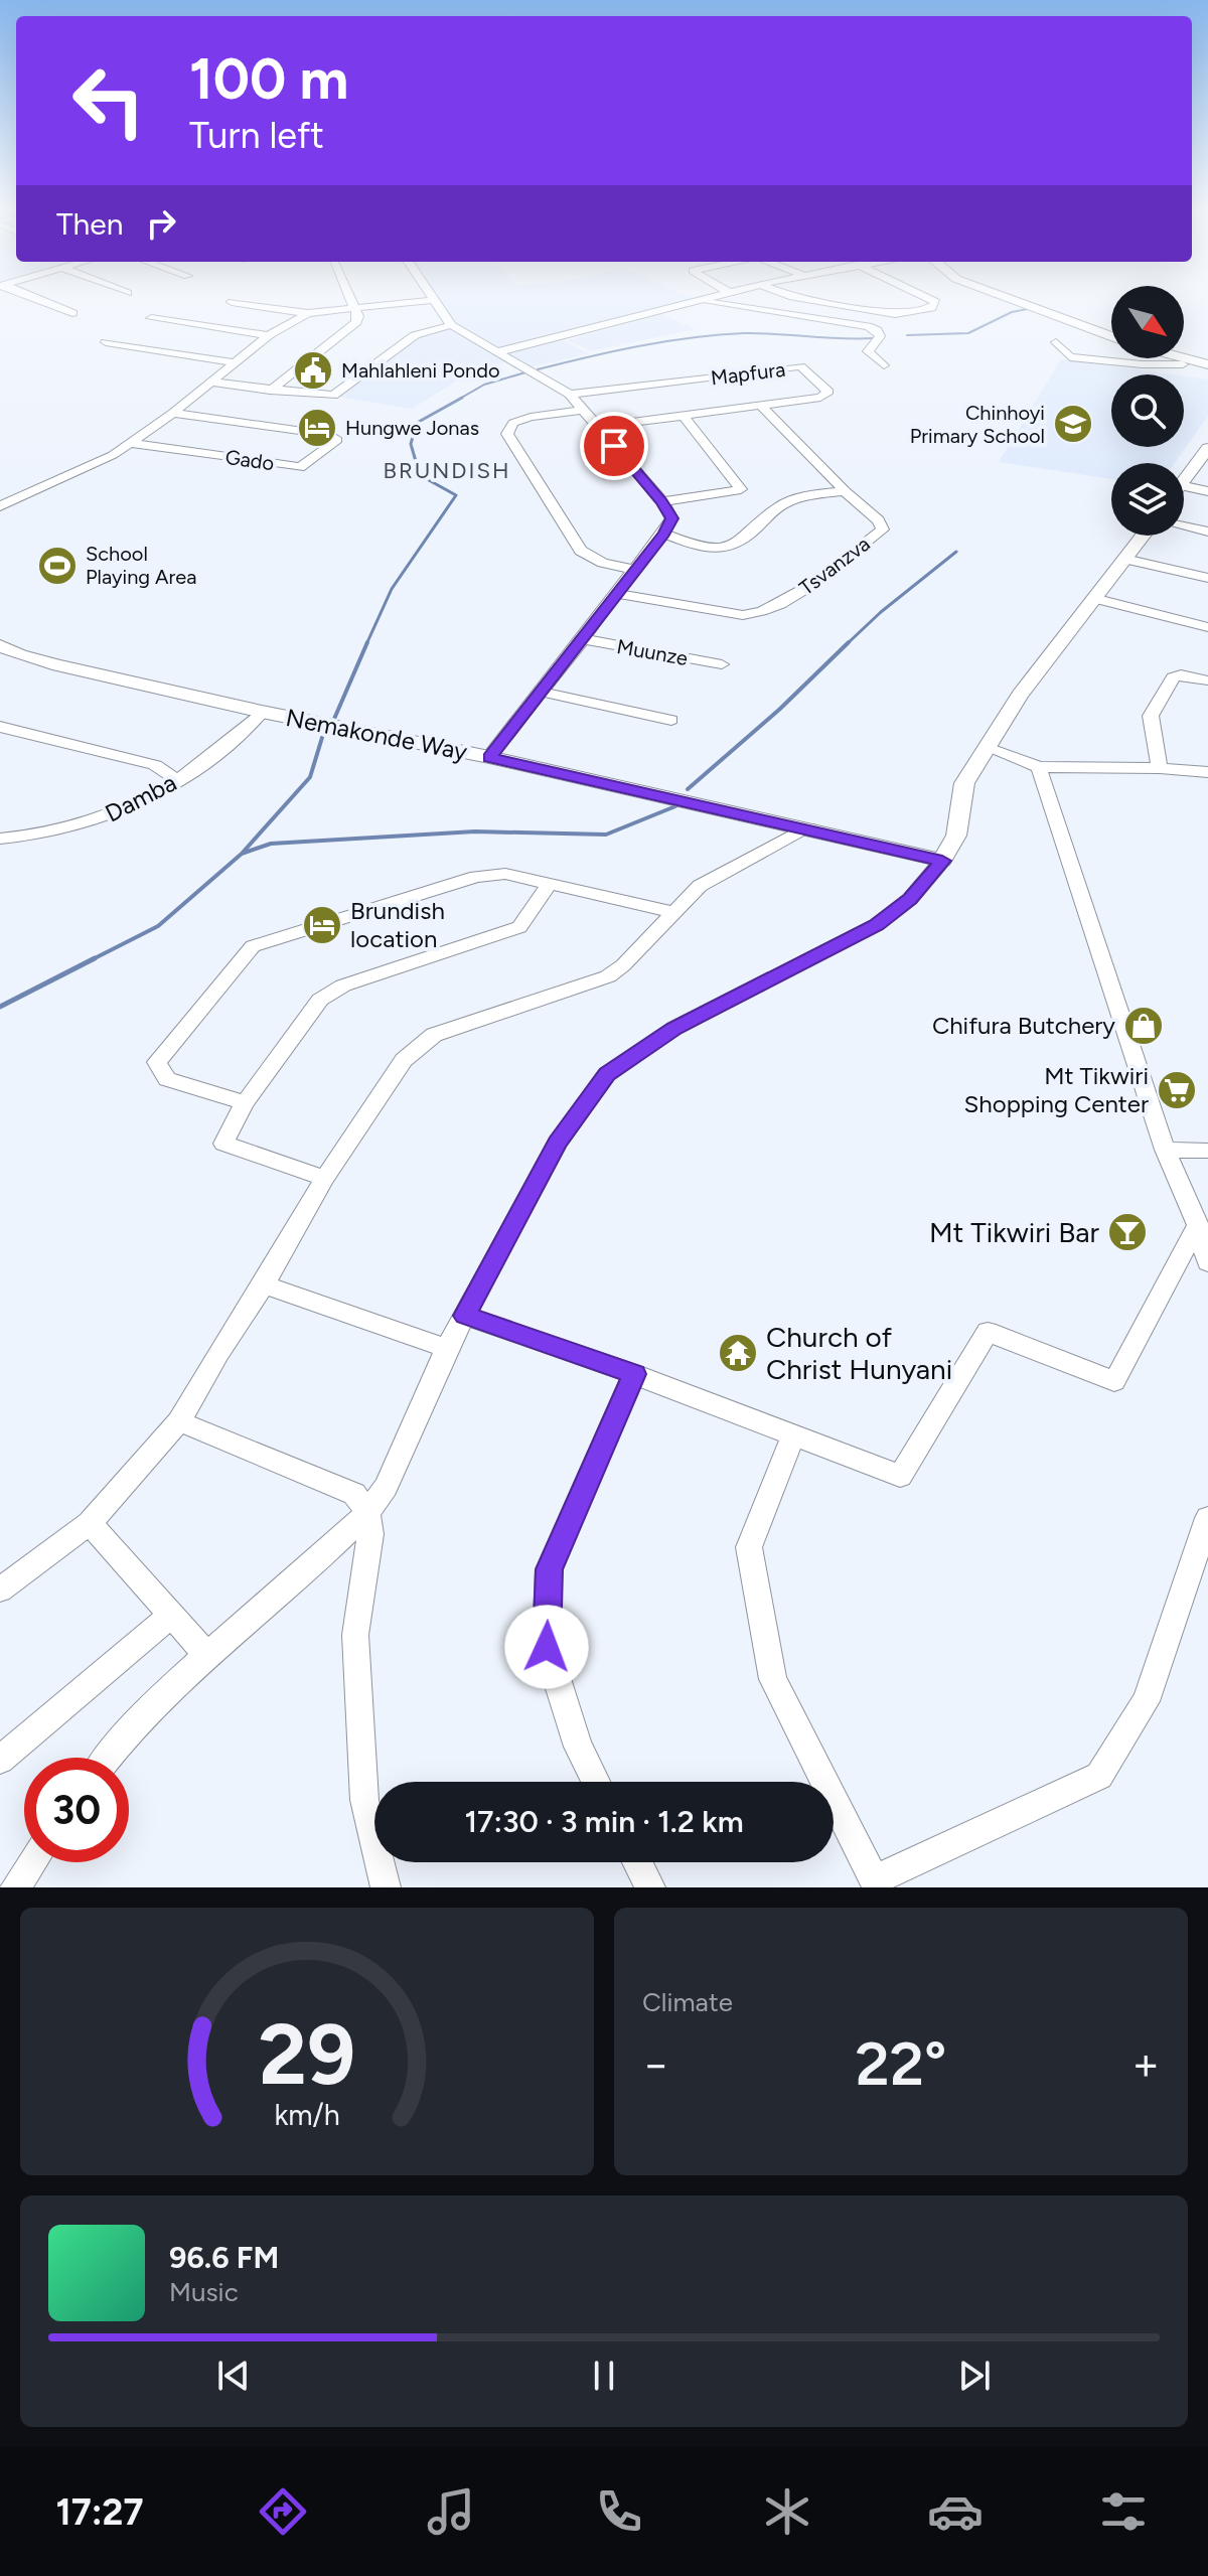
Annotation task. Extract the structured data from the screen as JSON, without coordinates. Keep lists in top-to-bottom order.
{
  "streets": {
    "street": [
      "Mapfura",
      "Gado",
      "Tsvanzva",
      "Muunze",
      "Nemakonde Way",
      "Damba"
    ]
  },
  "crossings": [
    ["Mapfura", "Tsvanzva"],
    ["Nemakonde Way", "Damba"]
  ],
  "districts": ["BRUNDISH"],
  "places": {
    "public building": ["Mahlahleni Pondo"],
    "school or university": ["Chinhoyi Primary School"],
    "hotel": ["Hungwe Jonas", "Brundish location"],
    "sports": ["School Playing Area"],
    "shop": ["Chifura Butchery"],
    "supermarket": ["Mt Tikwiri Shopping Center"],
    "bar": ["Mt Tikwiri Bar"],
    "temple": ["Church of Christ Hunyani"]
  },
  "north": "bottom right",
  "page": {
    "turn": ["100 m", "Turn left"],
    "then": "Then",
    "limit": "30",
    "trip": "17:30 · 3 min · 1.2 km",
    "tile": "Climate",
    "heat": ["−", "22°", "+"],
    "song": ["96.6 FM", "Music"],
    "tabs": "17:27",
    "gauge": ["29", "km/h"]
  }
}
